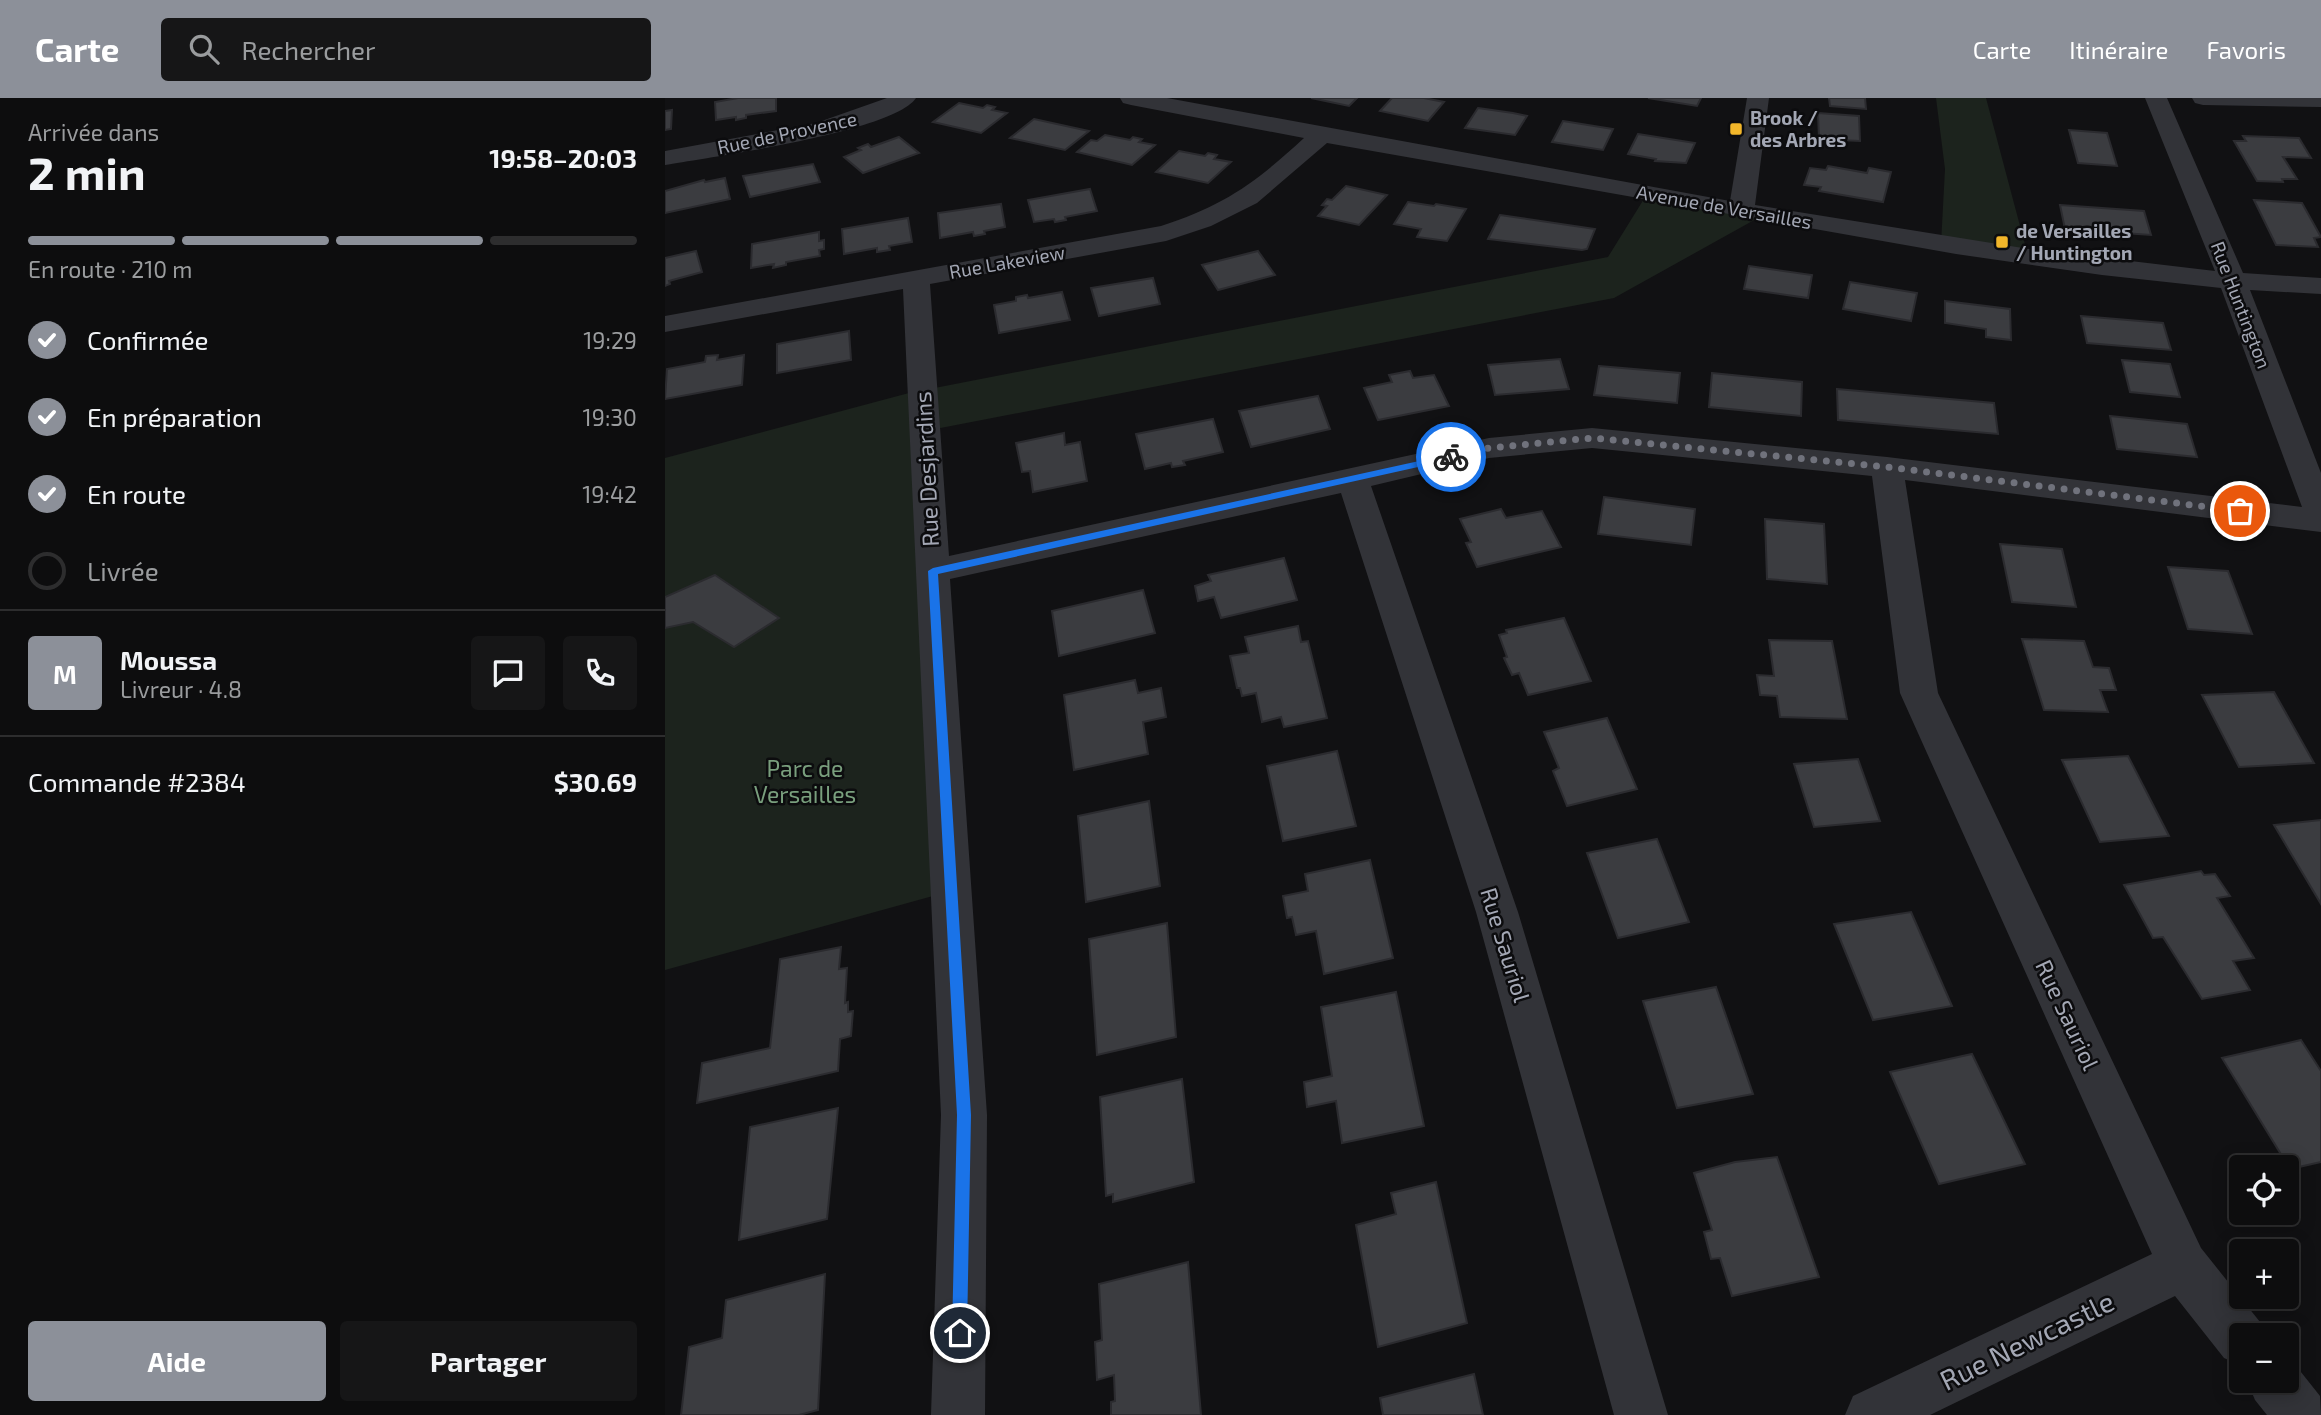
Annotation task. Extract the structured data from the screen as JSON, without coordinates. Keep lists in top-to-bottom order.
{
  "streets": {
    "street": [
      "Rue de Provence",
      "Avenue de Versailles",
      "Rue Lakeview",
      "Rue Huntington",
      "Rue Desjardins",
      "Rue Sauriol",
      "Rue Newcastle"
    ]
  },
  "crossings": [
    ["Avenue de Versailles", "Rue Lakeview"],
    ["Avenue de Versailles", "Rue Huntington"],
    ["Rue Lakeview", "Rue Desjardins"],
    ["Rue Sauriol", "Rue Newcastle"]
  ],
  "parks": ["Parc de Versailles"],
  "places": {
    "transit": ["Brook / des Arbres", "de Versailles / Huntington"]
  },
  "page": {
    "header": "Carte",
    "search": "Rechercher",
    "nav": ["Carte", "Itinéraire", "Favoris"],
    "heading": ["2 min", "Arrivée dans", "19:58–20:03"],
    "panel": [
      "Moussa",
      "Livreur · 4.8",
      "Commande #2384",
      "$30.69"
    ],
    "bar": "En route · 210 m",
    "list": [
      ["Confirmée", "19:29"],
      ["En préparation", "19:30"],
      ["En route", "19:42"],
      "Livrée"
    ],
    "round": "M",
    "map_buttons": ["+", "−"],
    "buttons": ["Aide", "Partager"]
  }
}
